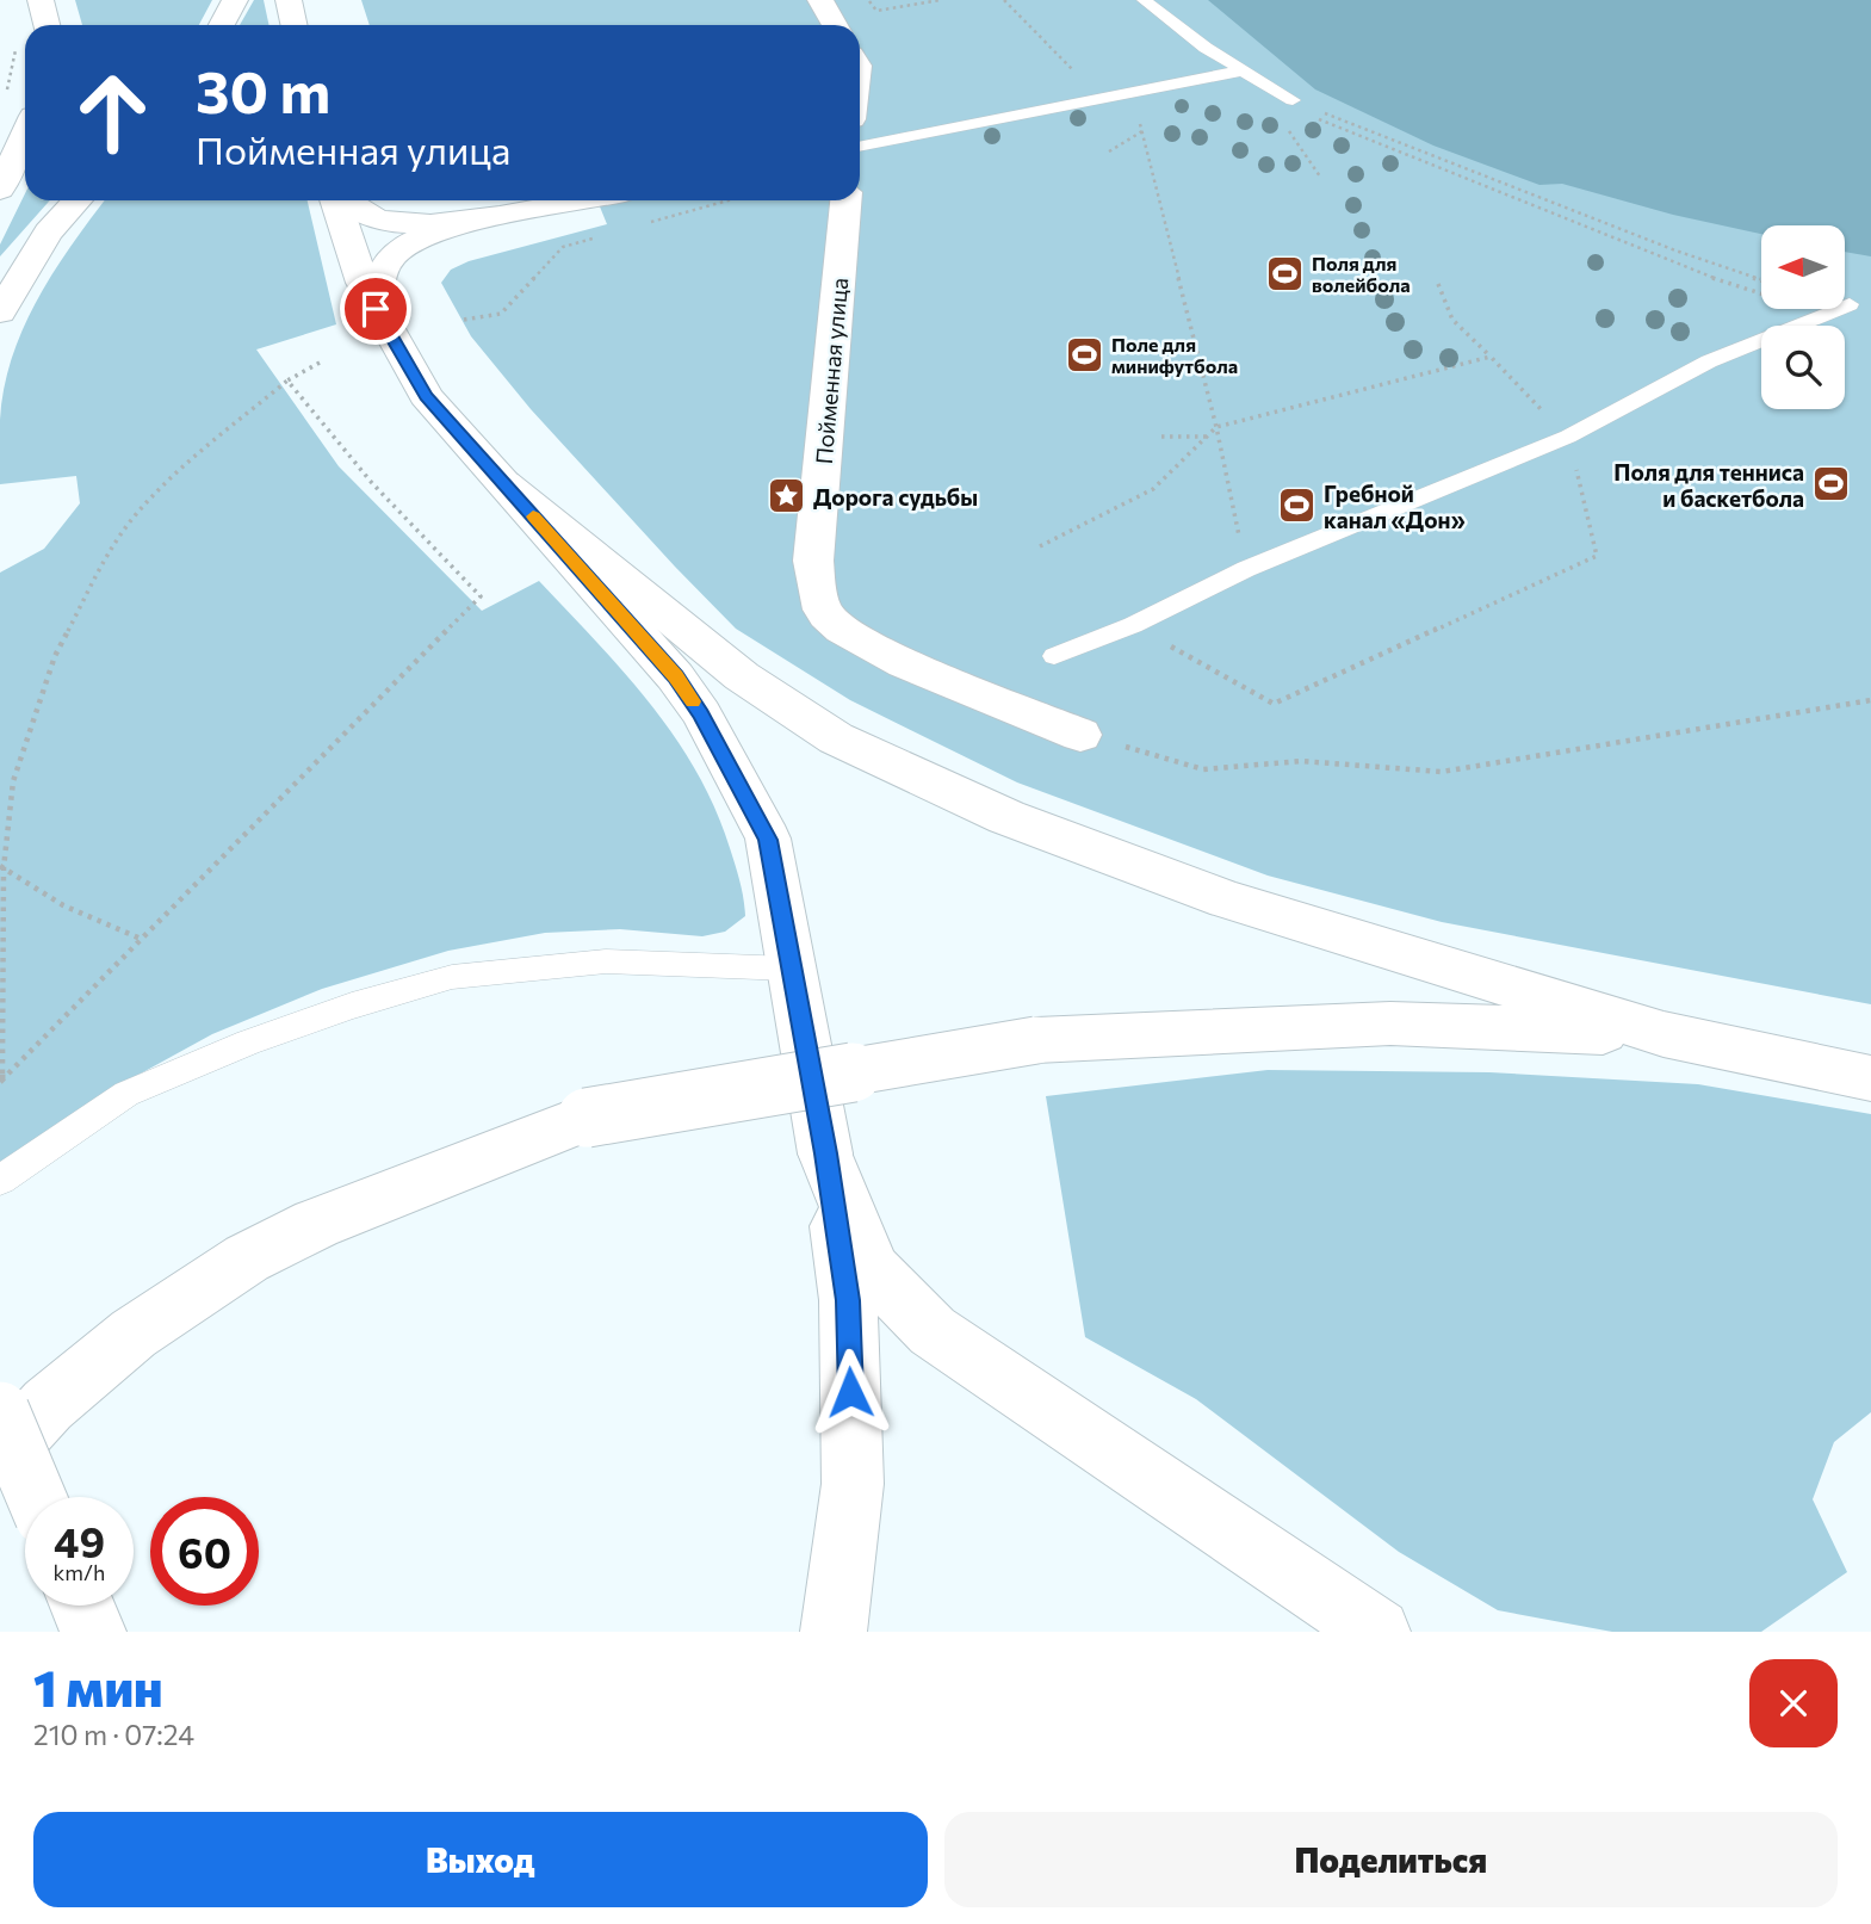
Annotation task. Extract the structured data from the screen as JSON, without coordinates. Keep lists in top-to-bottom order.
{
  "streets": {
    "main road": ["Пойменная улица"]
  },
  "places": {
    "sports": [
      "Поля для волейбола",
      "Поле для минифутбола",
      "Поля для тенниса и баскетбола",
      "Гребной канал «Дон»"
    ],
    "place": ["Дорога судьбы"]
  },
  "north": "left",
  "page": {
    "turn": ["30 m", "Пойменная улица"],
    "speed": "49 km/h",
    "limit": "60",
    "heading": ["1 мин", "210 m · 07:24"],
    "buttons": ["Выход", "Поделиться"]
  }
}
